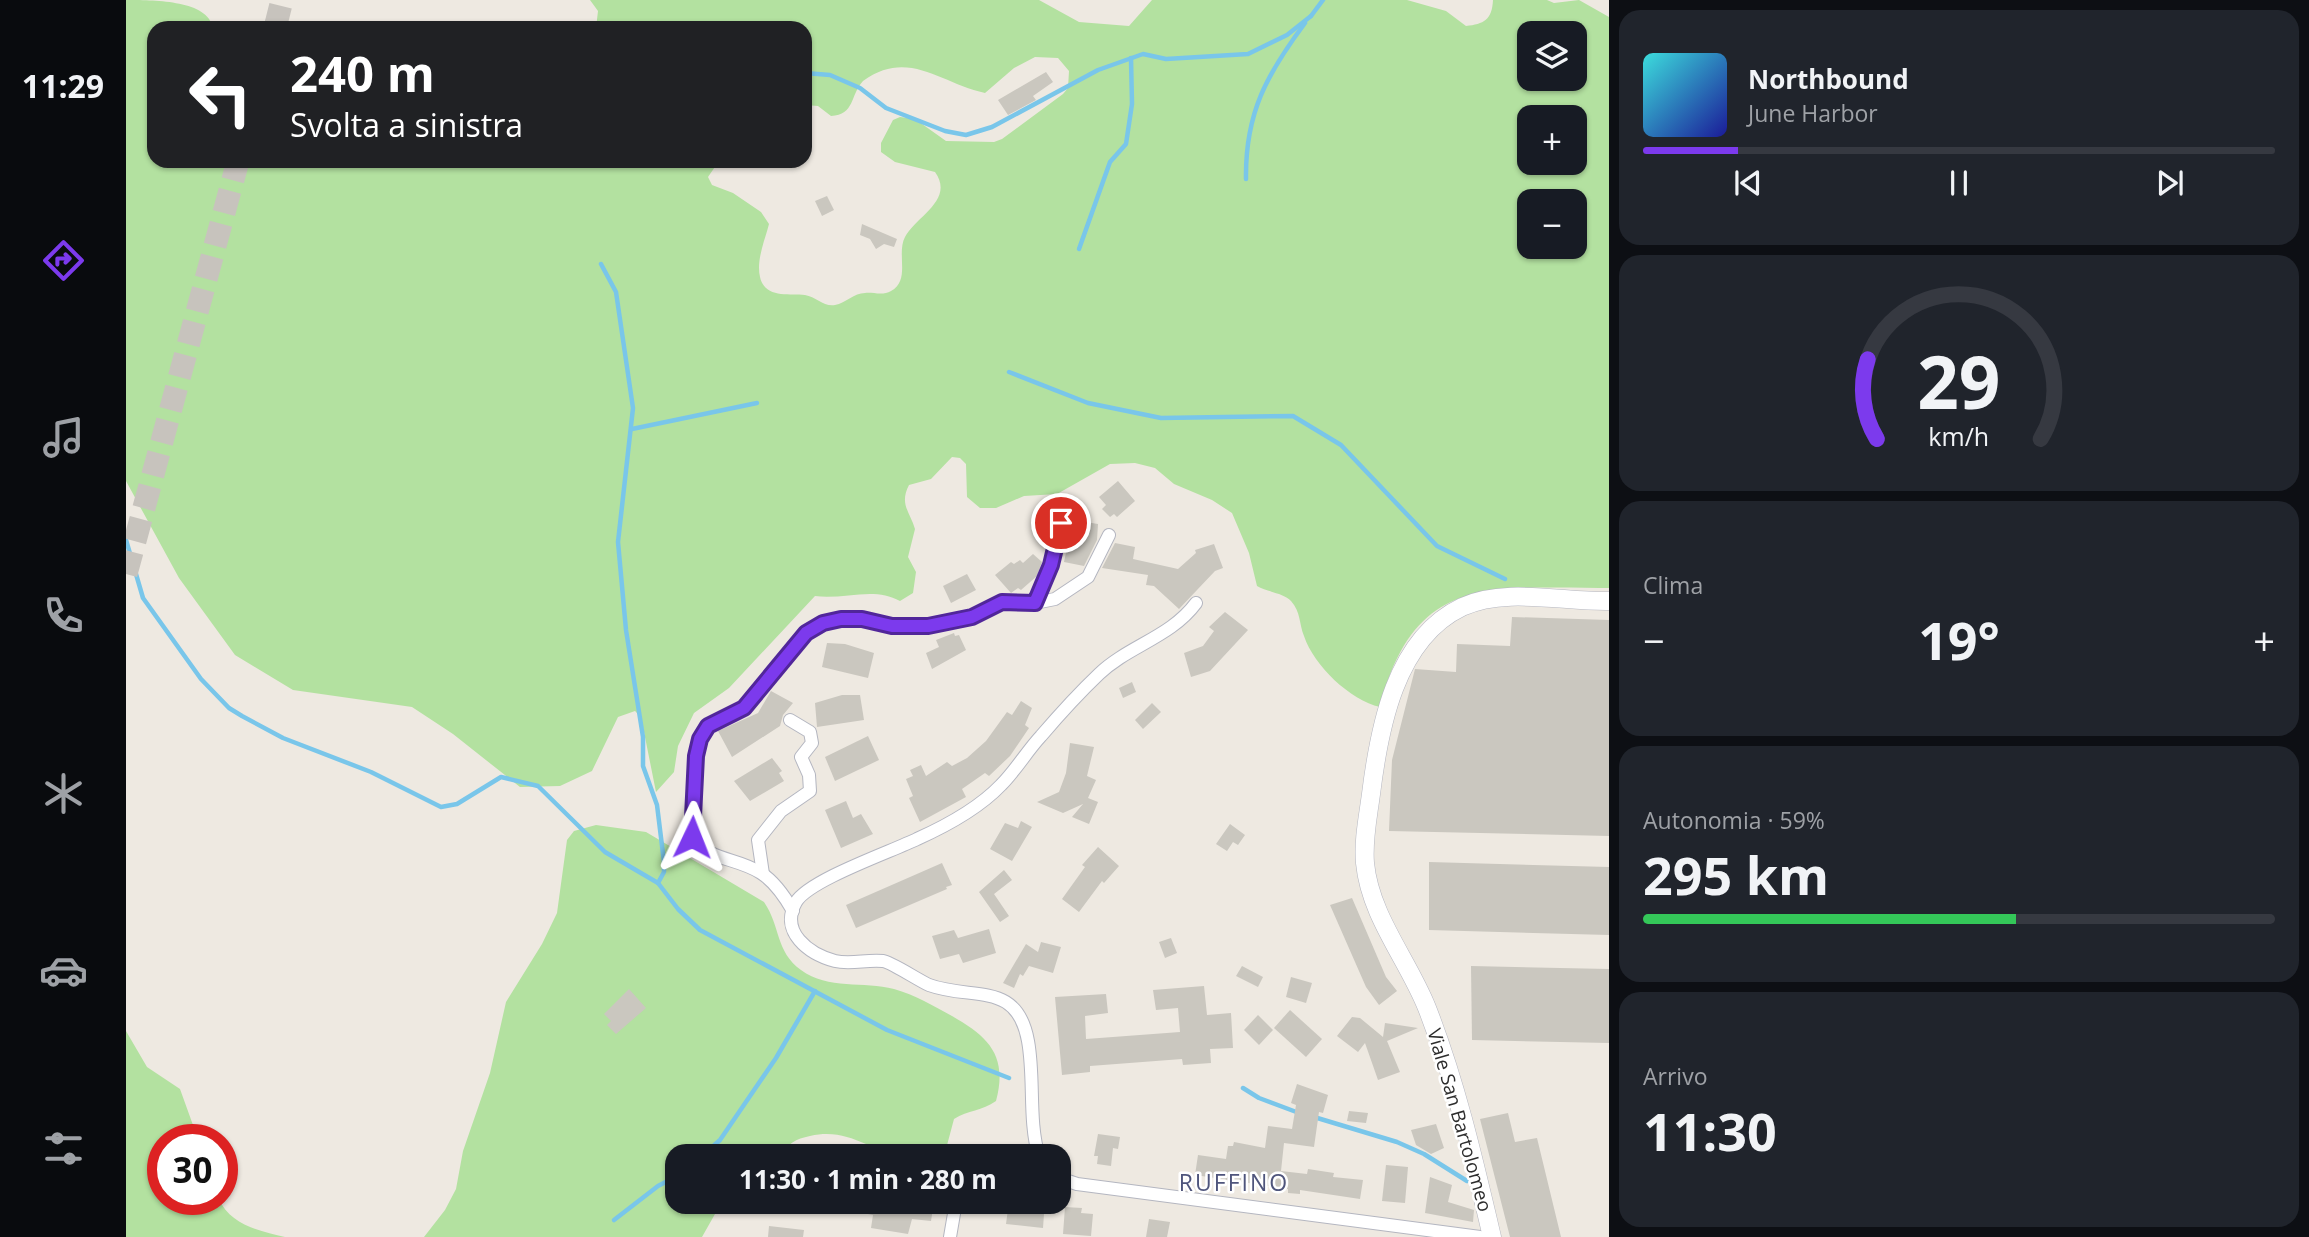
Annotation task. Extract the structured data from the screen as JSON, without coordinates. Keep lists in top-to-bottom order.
{
  "streets": {
    "main road": ["Viale San Bartolomeo"]
  },
  "districts": ["RUFFINO"],
  "page": {
    "tabs": "11:29",
    "map_buttons": ["+", "−"],
    "turn": ["240 m", "Svolta a sinistra"],
    "song": ["Northbound", "June Harbor"],
    "tile": [
      "Clima",
      ["Autonomia · 59%", "295 km"],
      ["Arrivo", "11:30"]
    ],
    "heat": ["−", "19°", "+"],
    "limit": "30",
    "trip": "11:30 · 1 min · 280 m",
    "gauge": ["29", "km/h"]
  }
}
